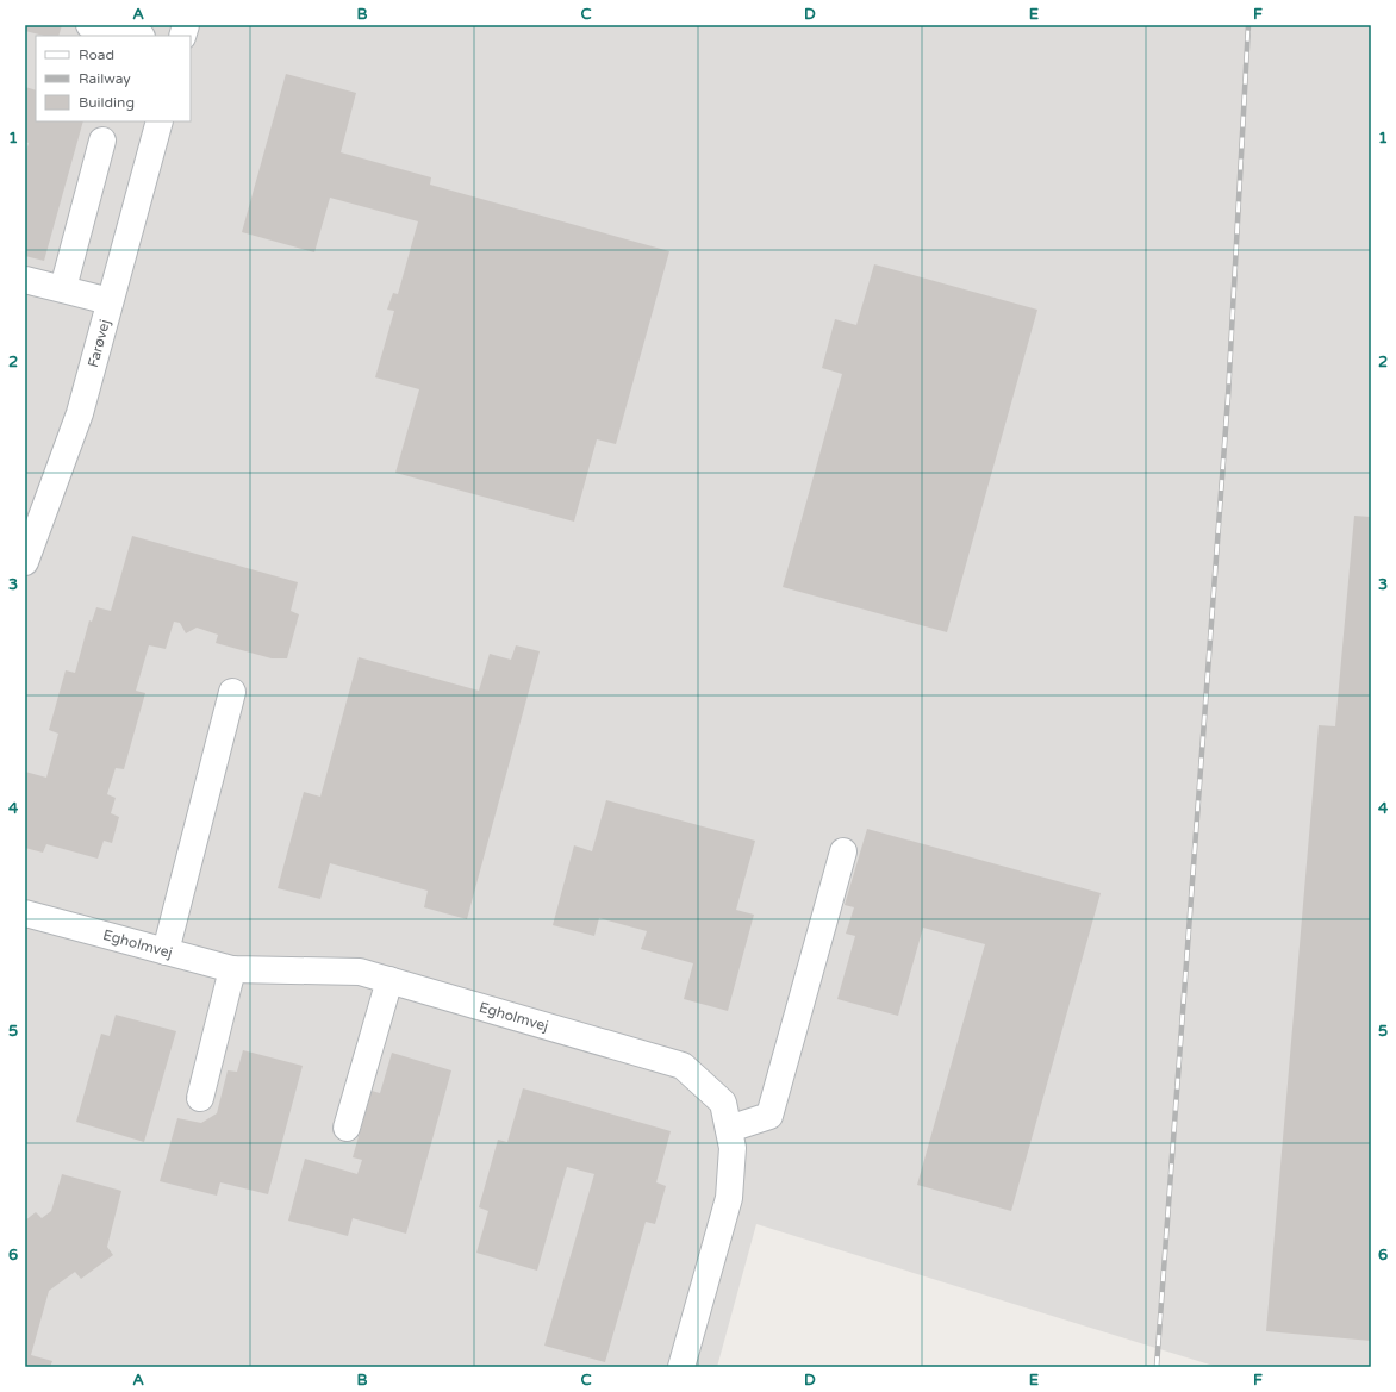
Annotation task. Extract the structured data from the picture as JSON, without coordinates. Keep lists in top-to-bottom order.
{
  "streets": {
    "street": ["Farøvej", "Egholmvej"]
  },
  "legend": ["Road", "Railway", "Building"],
  "grid": {
    "columns": [
      "A",
      "B",
      "C",
      "D",
      "E",
      "F"
    ],
    "rows": [
      "1",
      "2",
      "3",
      "4",
      "5",
      "6"
    ]
  }
}
